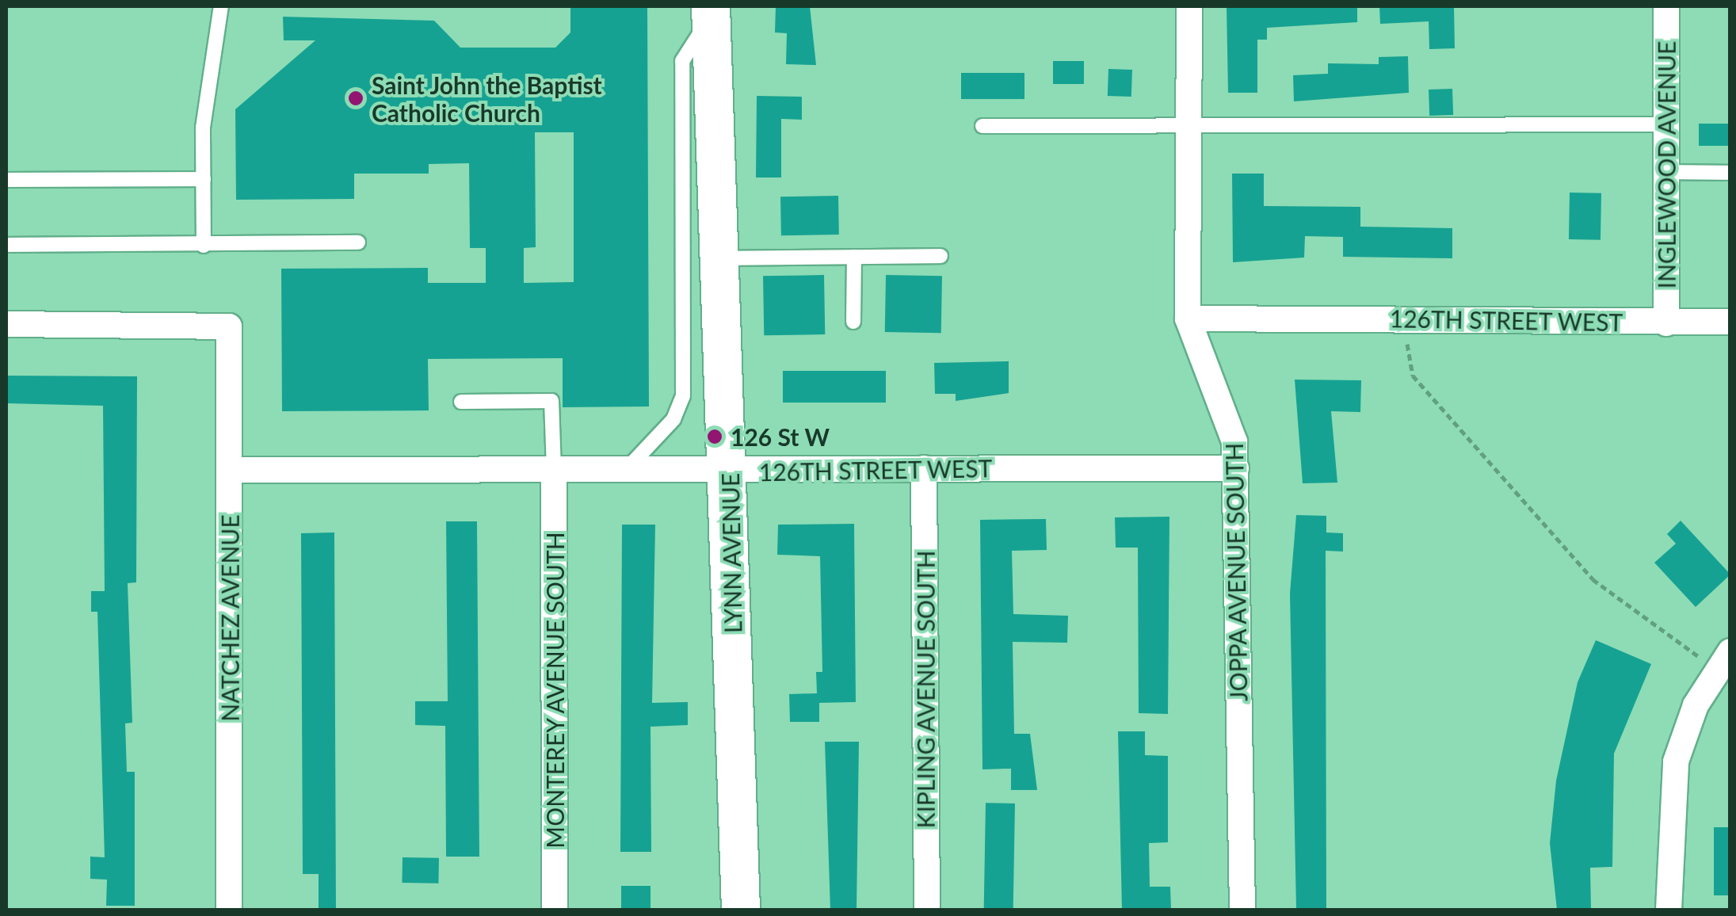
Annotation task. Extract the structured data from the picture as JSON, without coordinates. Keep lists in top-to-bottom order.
{
  "streets": {
    "main road": ["LYNN AVENUE"],
    "street": [
      "INGLEWOOD AVENUE",
      "126TH STREET WEST",
      "JOPPA AVENUE SOUTH",
      "NATCHEZ AVENUE",
      "KIPLING AVENUE SOUTH",
      "MONTEREY AVENUE SOUTH"
    ]
  },
  "crossings": [
    ["INGLEWOOD AVENUE", "126TH STREET WEST"],
    ["126TH STREET WEST", "LYNN AVENUE"],
    ["126TH STREET WEST", "JOPPA AVENUE SOUTH"],
    ["126TH STREET WEST", "NATCHEZ AVENUE"],
    ["126TH STREET WEST", "KIPLING AVENUE SOUTH"],
    ["126TH STREET WEST", "MONTEREY AVENUE SOUTH"]
  ],
  "places": ["Saint John the Baptist Catholic Church", "126 St W"]
}
